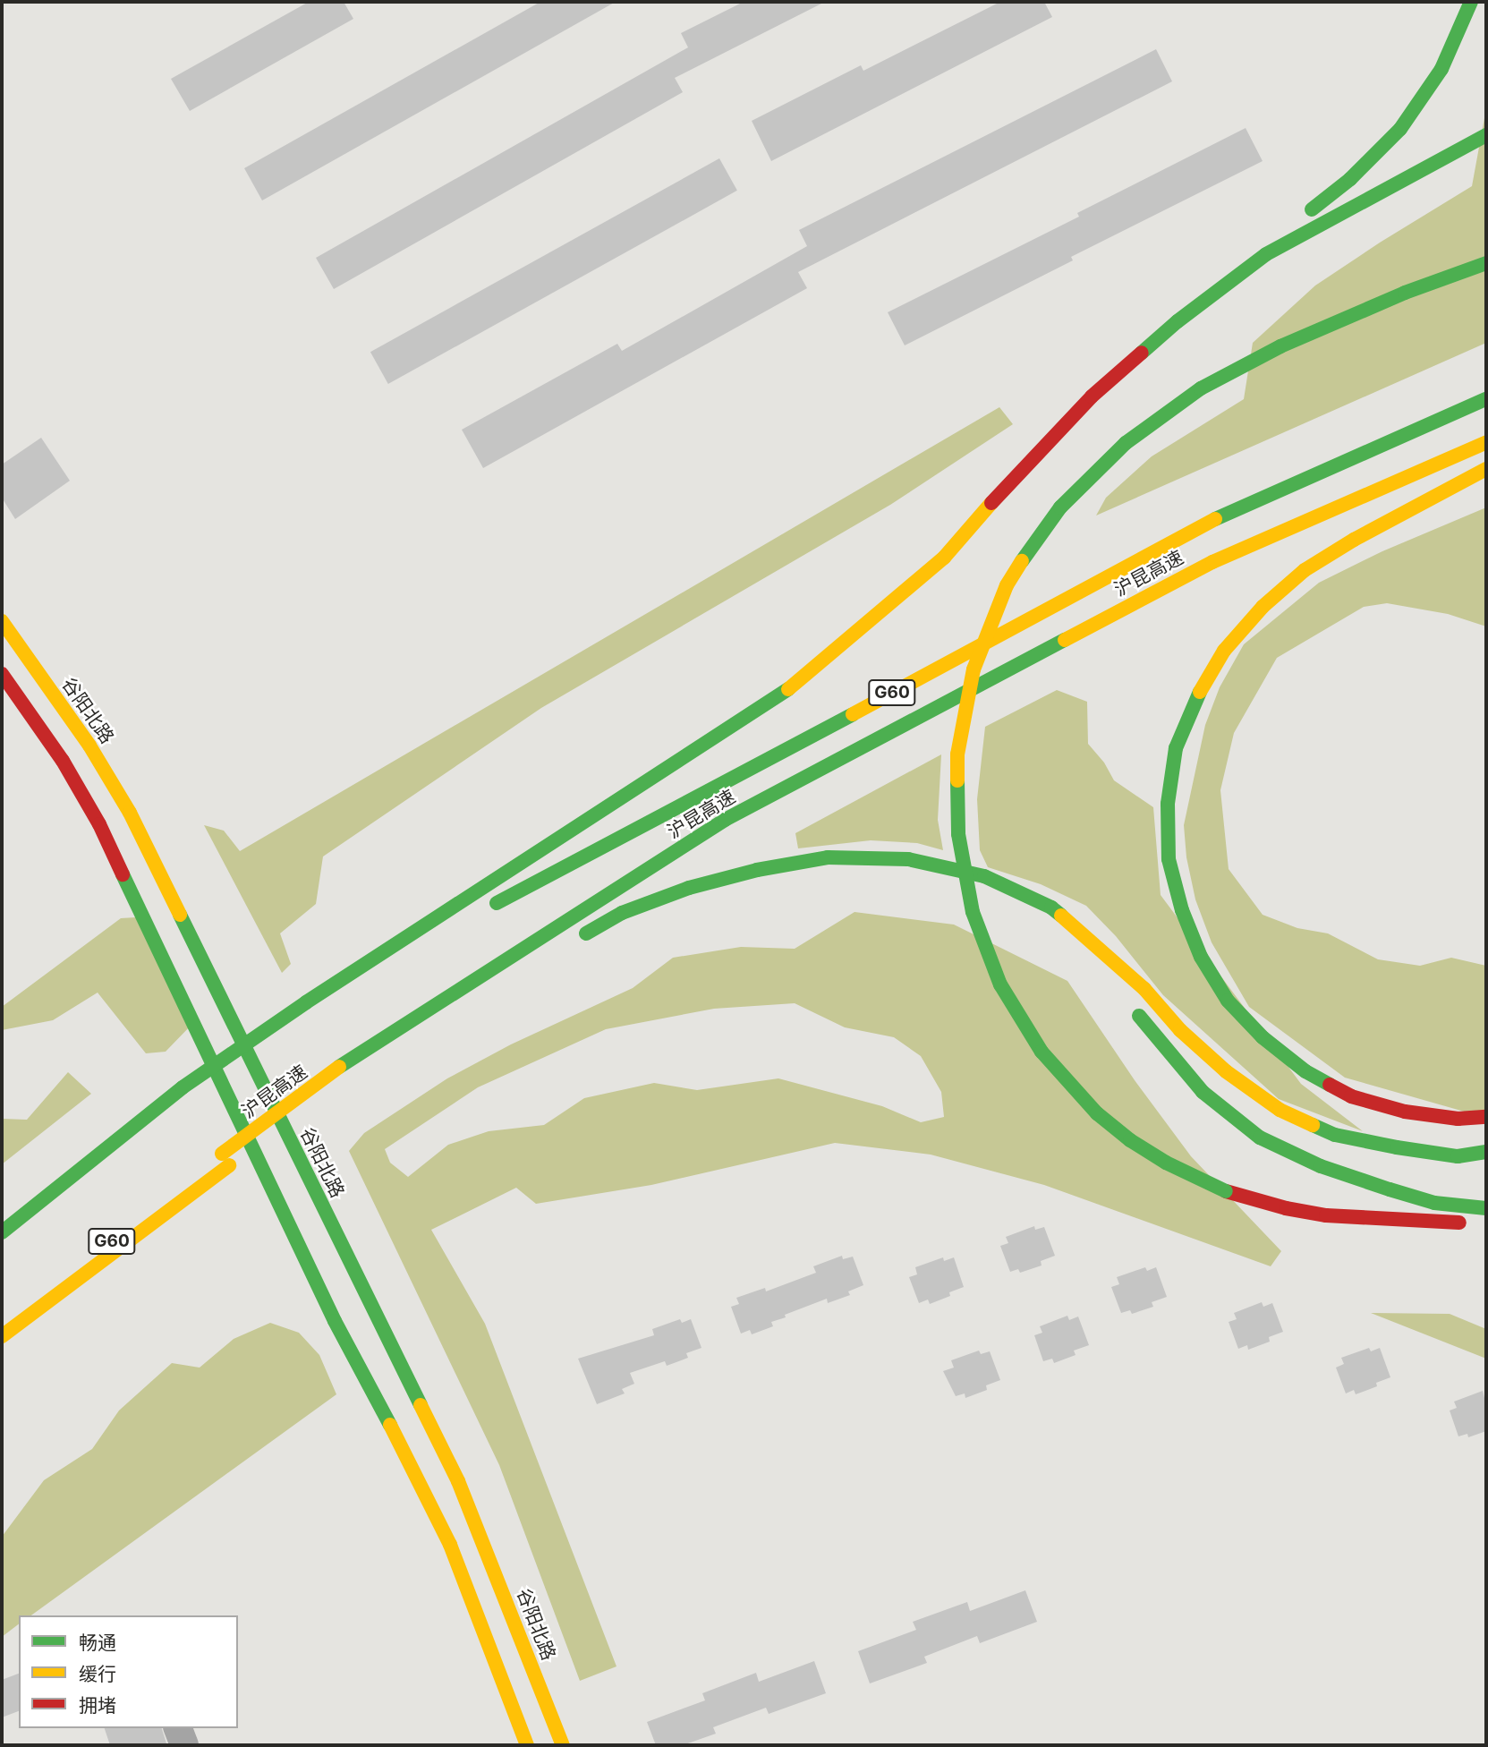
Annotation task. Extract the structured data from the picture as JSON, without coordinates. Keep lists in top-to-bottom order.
{
  "streets": {
    "main road": ["沪昆高速", "G60", "谷阳北路"]
  },
  "legend": ["畅通", "缓行", "拥堵"]
}
